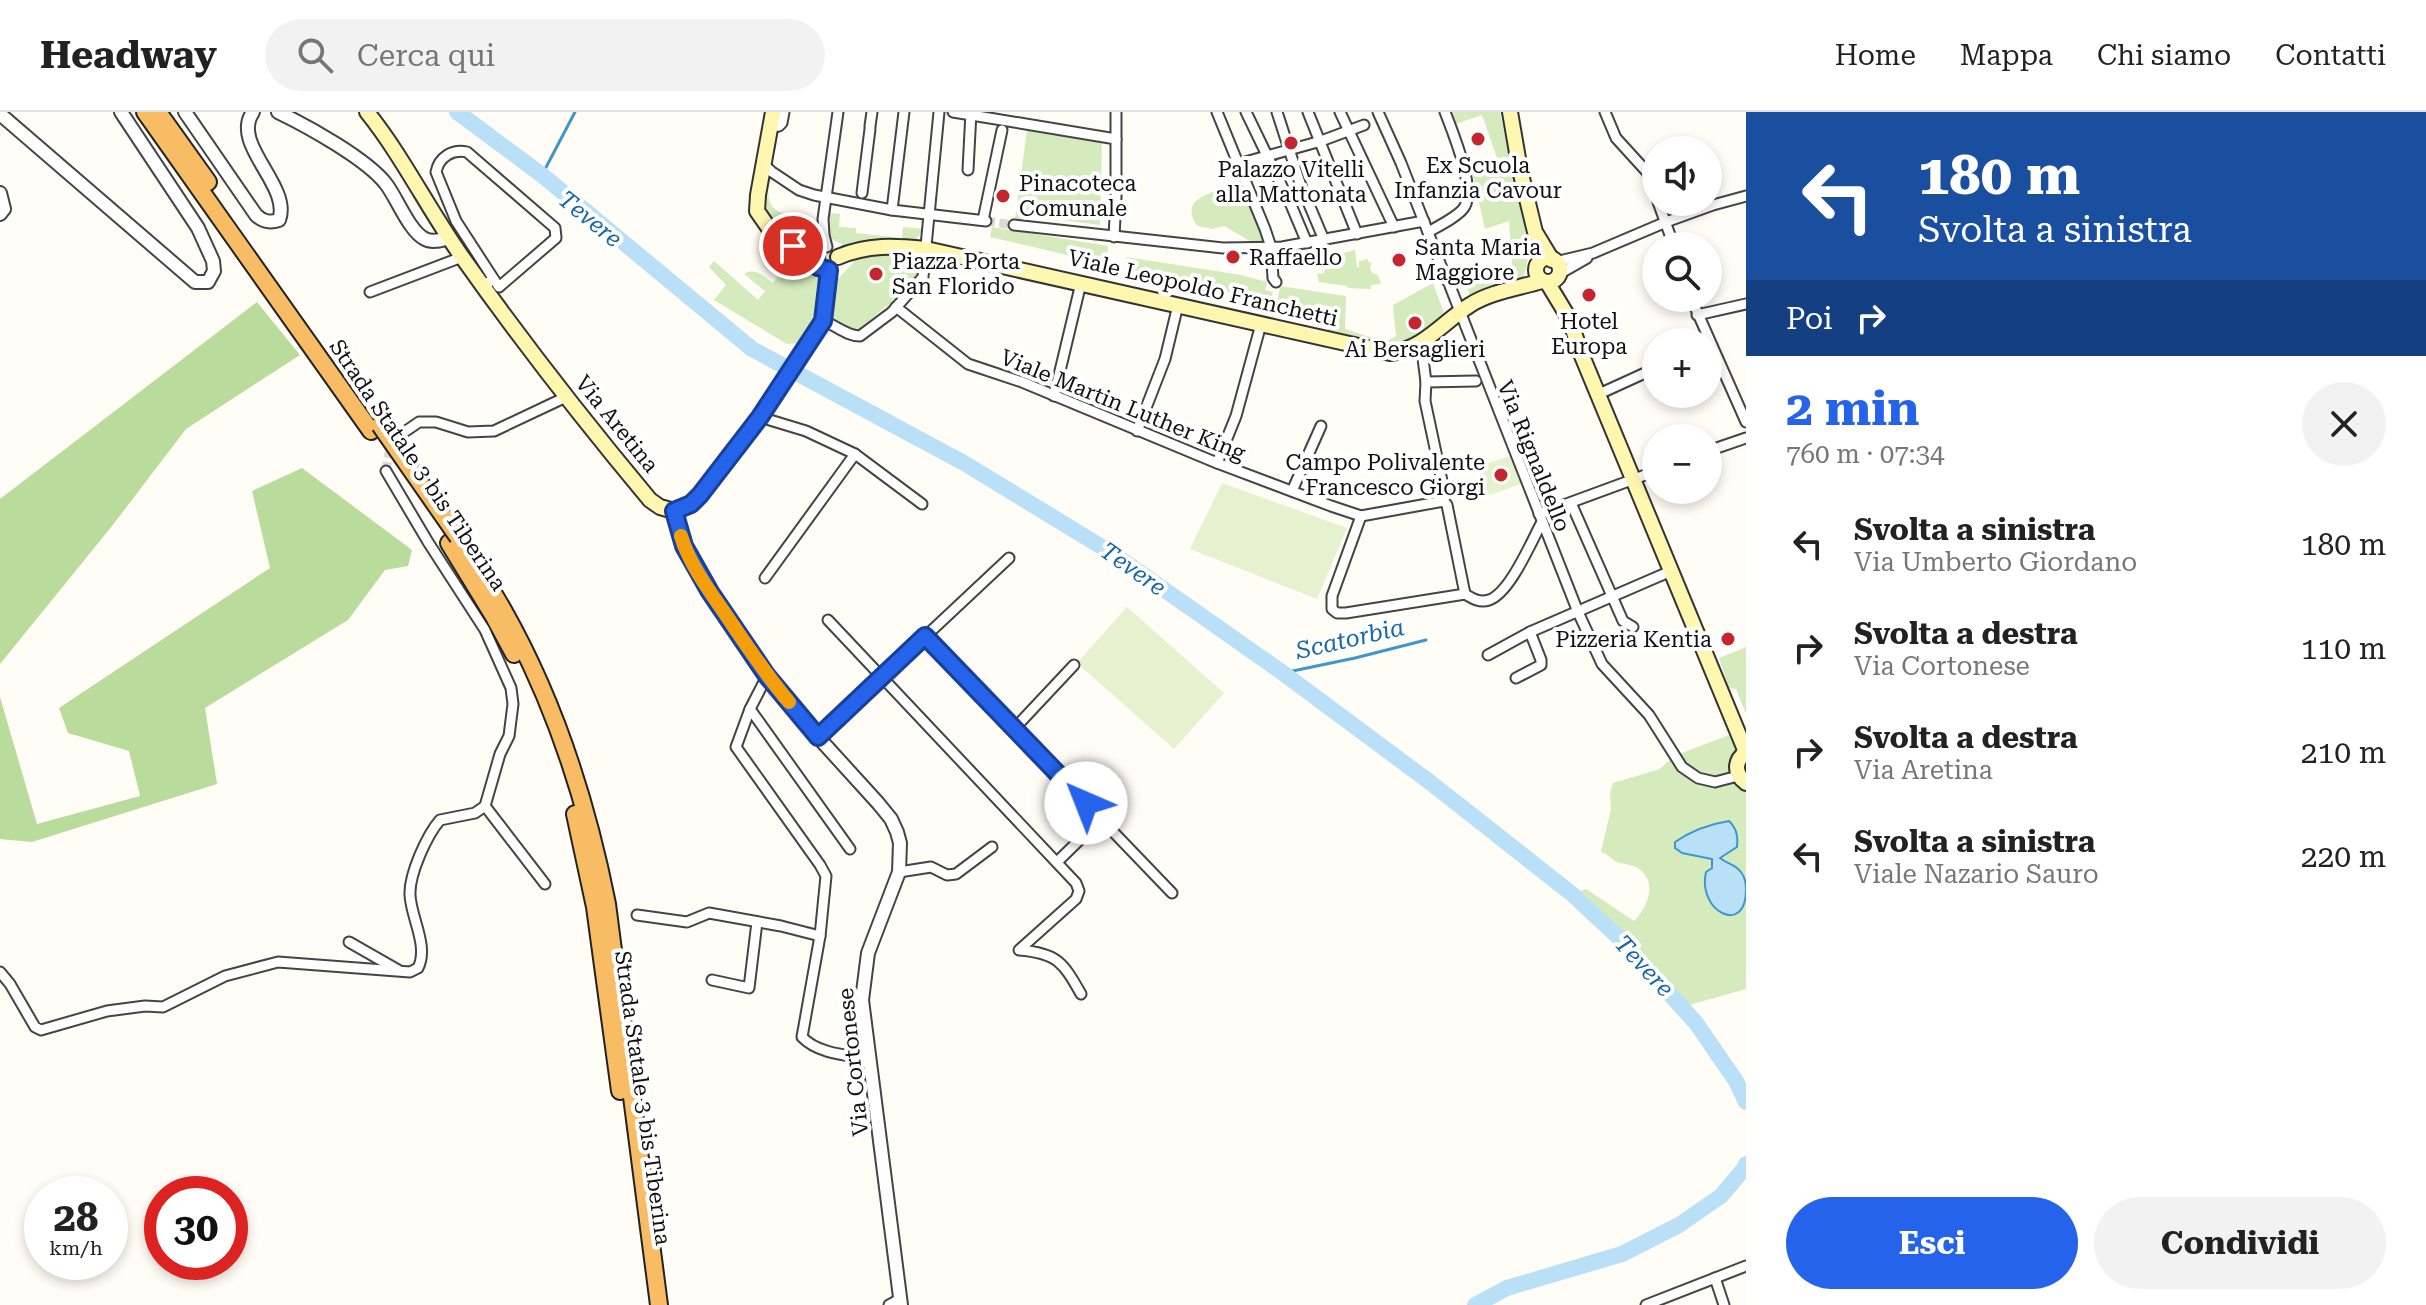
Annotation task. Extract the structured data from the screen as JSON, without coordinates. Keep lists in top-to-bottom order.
{
  "streets": {
    "highway": ["Strada Statale 3 bis Tiberina"],
    "main road": ["Viale Leopoldo Franchetti", "Via Aretina"],
    "street": ["Viale Martin Luther King", "Via Rignaldello", "Via Cortonese"]
  },
  "crossings": [
    ["Viale Leopoldo Franchetti", "Via Rignaldello"],
    ["Via Aretina", "Via Cortonese"]
  ],
  "water": ["Tevere", "Scatorbia"],
  "places": [
    "Ex Scuola Infanzia Cavour",
    "Palazzo Vitelli alla Mattonata",
    "Pinacoteca Comunale",
    "Raffaello",
    "Santa Maria Maggiore",
    "Piazza Porta San Florido",
    "Hotel Europa",
    "Ai Bersaglieri",
    "Campo Polivalente Francesco Giorgi",
    "Pizzeria Kentia"
  ],
  "page": {
    "header": "Headway",
    "search": "Cerca qui",
    "nav": [
      "Home",
      "Mappa",
      "Chi siamo",
      "Contatti"
    ],
    "turn": ["180 m", "Svolta a sinistra"],
    "map_buttons": ["+", "−"],
    "then": "Poi",
    "heading": ["2 min", "760 m · 07:34"],
    "list": [
      {
        "name": "Svolta a sinistra",
        "note": "Via Umberto Giordano",
        "value": "180 m"
      },
      {
        "name": "Svolta a destra",
        "note": "Via Cortonese",
        "value": "110 m"
      },
      {
        "name": "Svolta a destra",
        "note": "Via Aretina",
        "value": "210 m"
      },
      {
        "name": "Svolta a sinistra",
        "note": "Viale Nazario Sauro",
        "value": "220 m"
      }
    ],
    "speed": "28 km/h",
    "limit": "30",
    "buttons": ["Esci", "Condividi"]
  }
}
